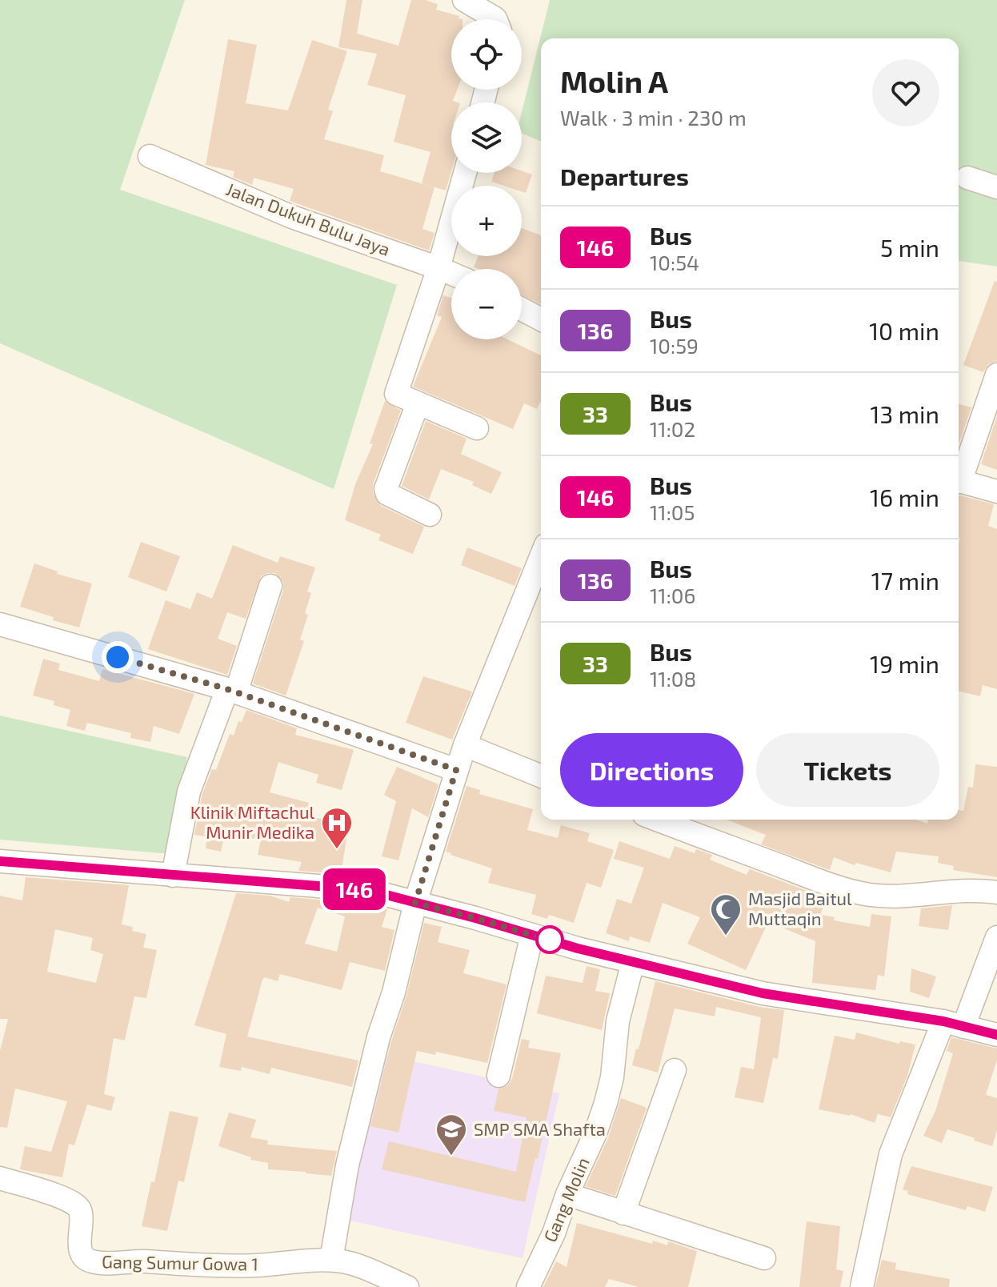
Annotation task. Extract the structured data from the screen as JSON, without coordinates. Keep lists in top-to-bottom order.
{
  "streets": {
    "street": ["Jalan Dukuh Bulu Jaya", "Gang Molin", "Gang Sumur Gowa 1"]
  },
  "places": {
    "hospital": ["Klinik Miftachul Munir Medika"],
    "mosque": ["Masjid Baitul Muttaqin"],
    "school or university": ["SMP SMA Shafta"]
  },
  "lines": ["bus line 146"],
  "page": {
    "on_map": "146",
    "map_buttons": ["+", "−"],
    "heading": [
      ["Molin A", "Walk · 3 min · 230 m"],
      "Departures"
    ],
    "list": [
      {
        "mark": "146",
        "name": "Bus",
        "note": "10:54",
        "value": "5 min"
      },
      {
        "mark": "136",
        "name": "Bus",
        "note": "10:59",
        "value": "10 min"
      },
      {
        "mark": "33",
        "name": "Bus",
        "note": "11:02",
        "value": "13 min"
      },
      {
        "mark": "146",
        "name": "Bus",
        "note": "11:05",
        "value": "16 min"
      },
      {
        "mark": "136",
        "name": "Bus",
        "note": "11:06",
        "value": "17 min"
      },
      {
        "mark": "33",
        "name": "Bus",
        "note": "11:08",
        "value": "19 min"
      }
    ],
    "buttons": ["Directions", "Tickets"]
  }
}
